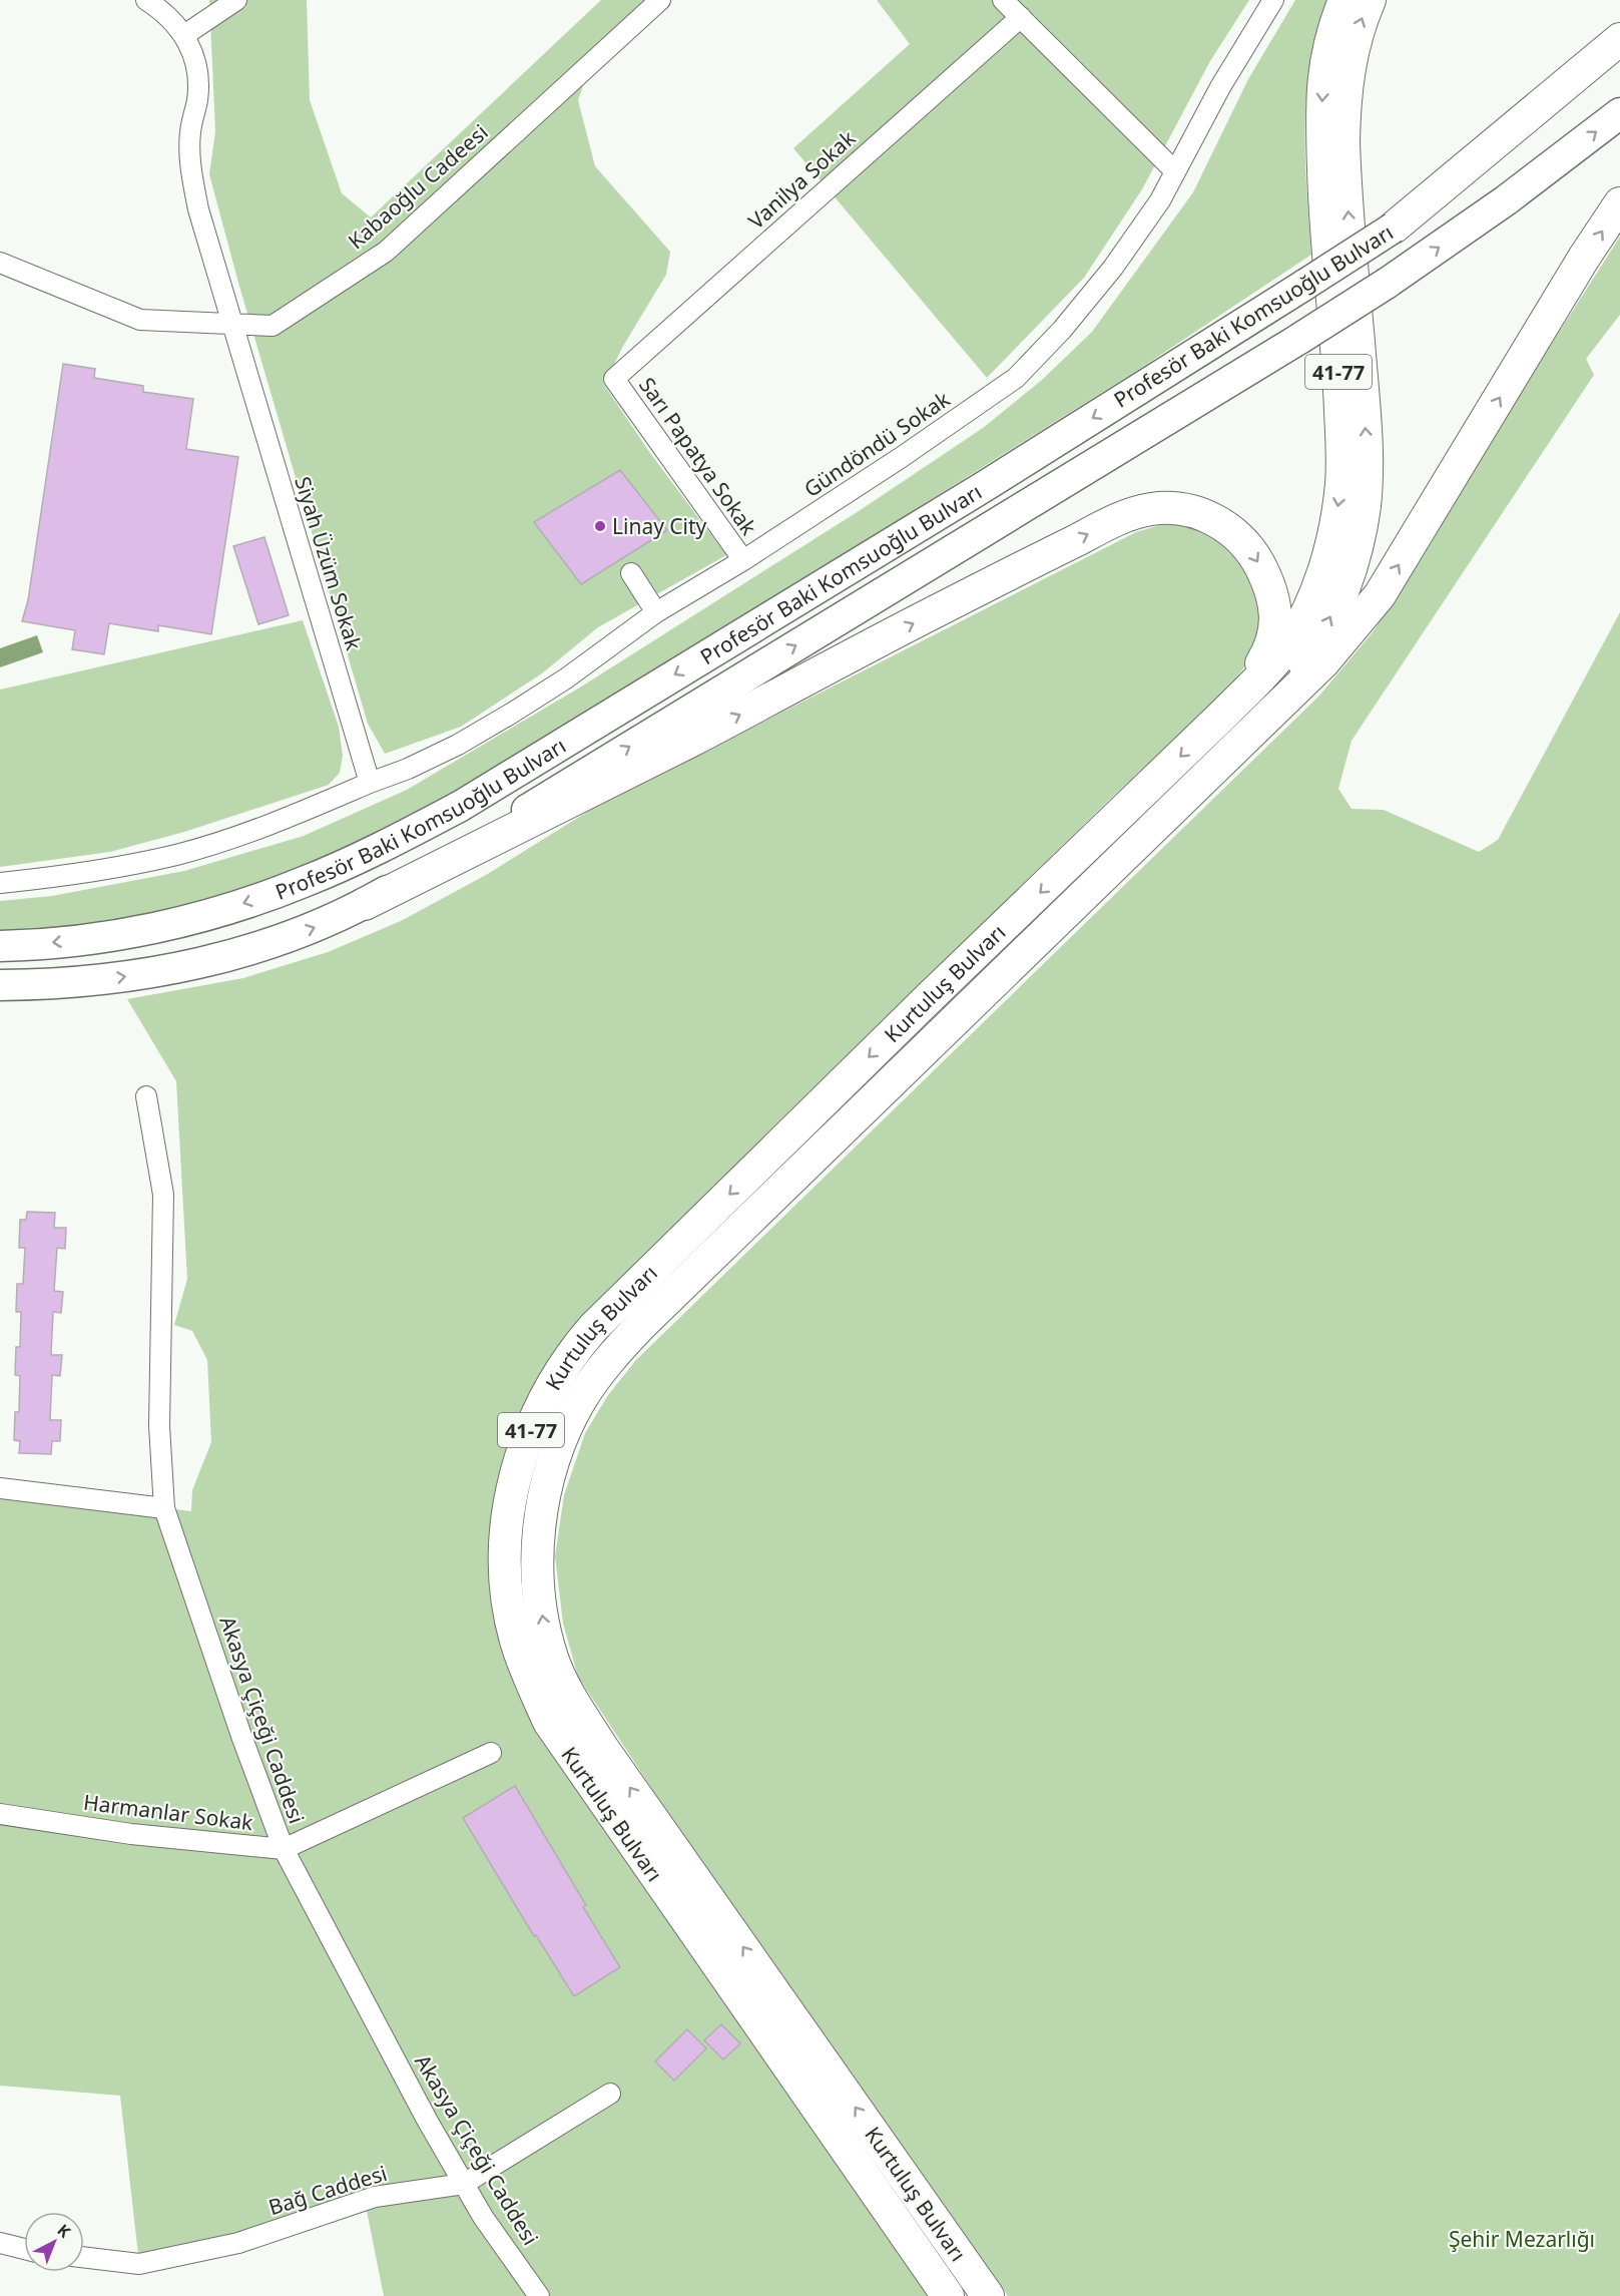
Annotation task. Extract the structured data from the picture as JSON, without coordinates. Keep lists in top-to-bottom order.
{
  "streets": {
    "highway": ["Profesör Baki Komsuoğlu Bulvarı", "41-77", "Kurtuluş Bulvarı"],
    "street": [
      "Vanilya Sokak",
      "Kabaoğlu Cadeesi",
      "Gündöndü Sokak",
      "Sarı Papatya Sokak",
      "Siyah Üzüm Sokak",
      "Akasya Çiçeği Caddesi",
      "Harmanlar Sokak",
      "Bağ Caddesi"
    ]
  },
  "crossings": [
    ["Vanilya Sokak", "Sarı Papatya Sokak"],
    ["Kabaoğlu Cadeesi", "Siyah Üzüm Sokak"],
    ["41-77", "Kurtuluş Bulvarı"],
    ["Gündöndü Sokak", "Sarı Papatya Sokak"],
    ["Gündöndü Sokak", "Siyah Üzüm Sokak"],
    ["Akasya Çiçeği Caddesi", "Harmanlar Sokak"],
    ["Akasya Çiçeği Caddesi", "Bağ Caddesi"]
  ],
  "parks": ["Şehir Mezarlığı"],
  "places": ["Linay City"],
  "north": "top right"
}
